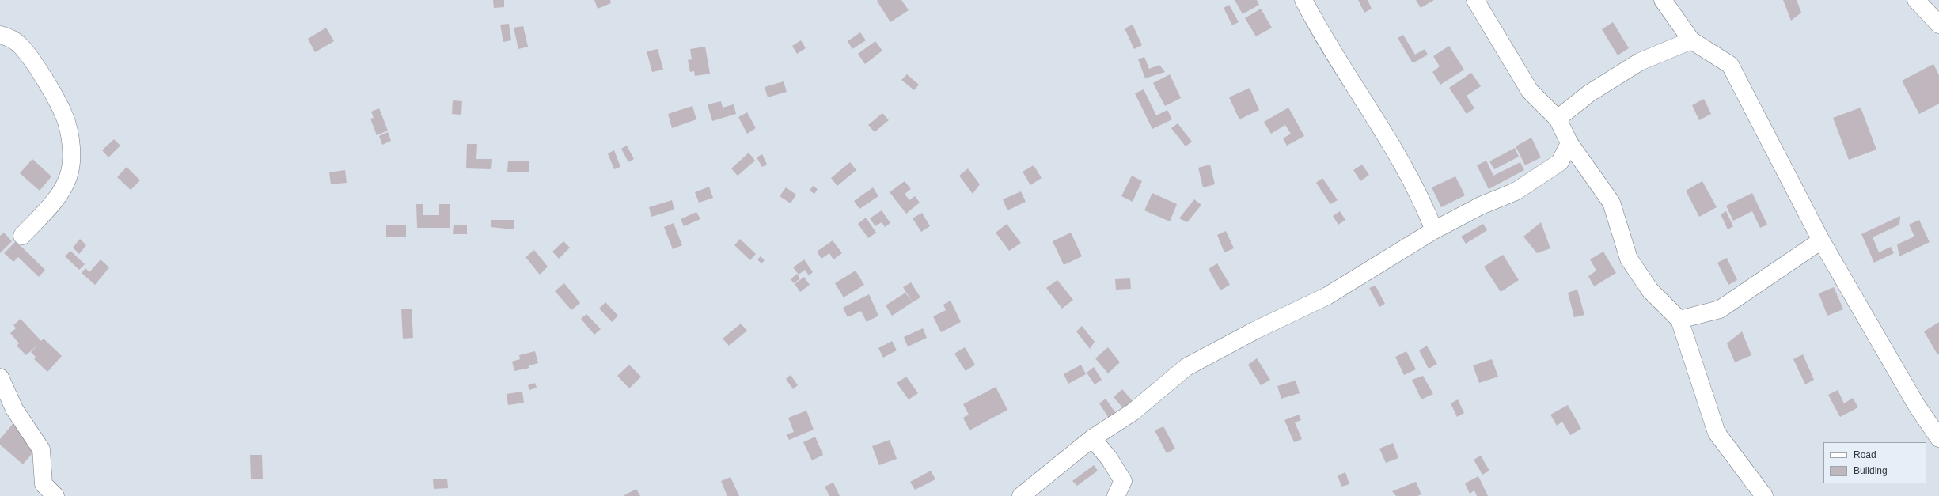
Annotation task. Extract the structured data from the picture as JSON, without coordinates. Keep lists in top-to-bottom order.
{
  "legend": ["Road", "Building"]
}
